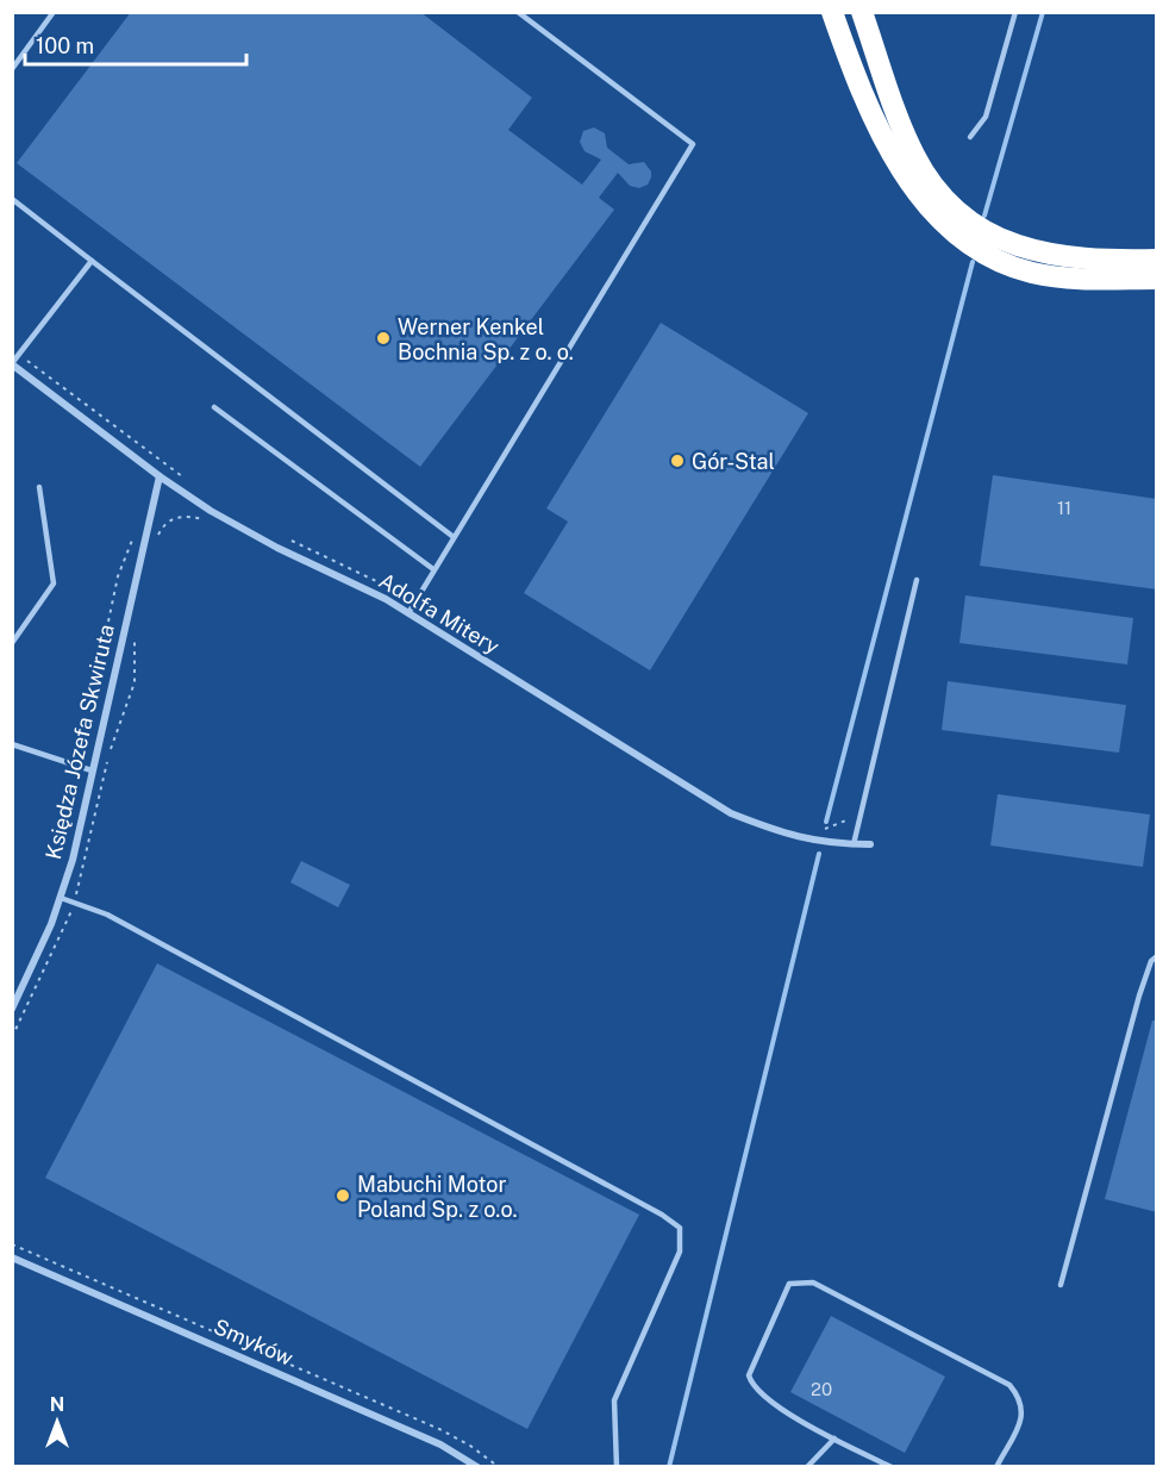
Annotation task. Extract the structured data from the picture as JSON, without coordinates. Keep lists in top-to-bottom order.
{
  "streets": {
    "street": ["Adolfa Mitery", "Księdza Józefa Skwiruta", "Smyków"]
  },
  "crossings": [
    ["Adolfa Mitery", "Księdza Józefa Skwiruta"]
  ],
  "places": ["Werner Kenkel Bochnia Sp. z o. o.", "Gór-Stal", "Mabuchi Motor Poland Sp. z o.o."],
  "house_numbers": ["11", "20"],
  "scale_bar": "100 m",
  "north": "top"
}
